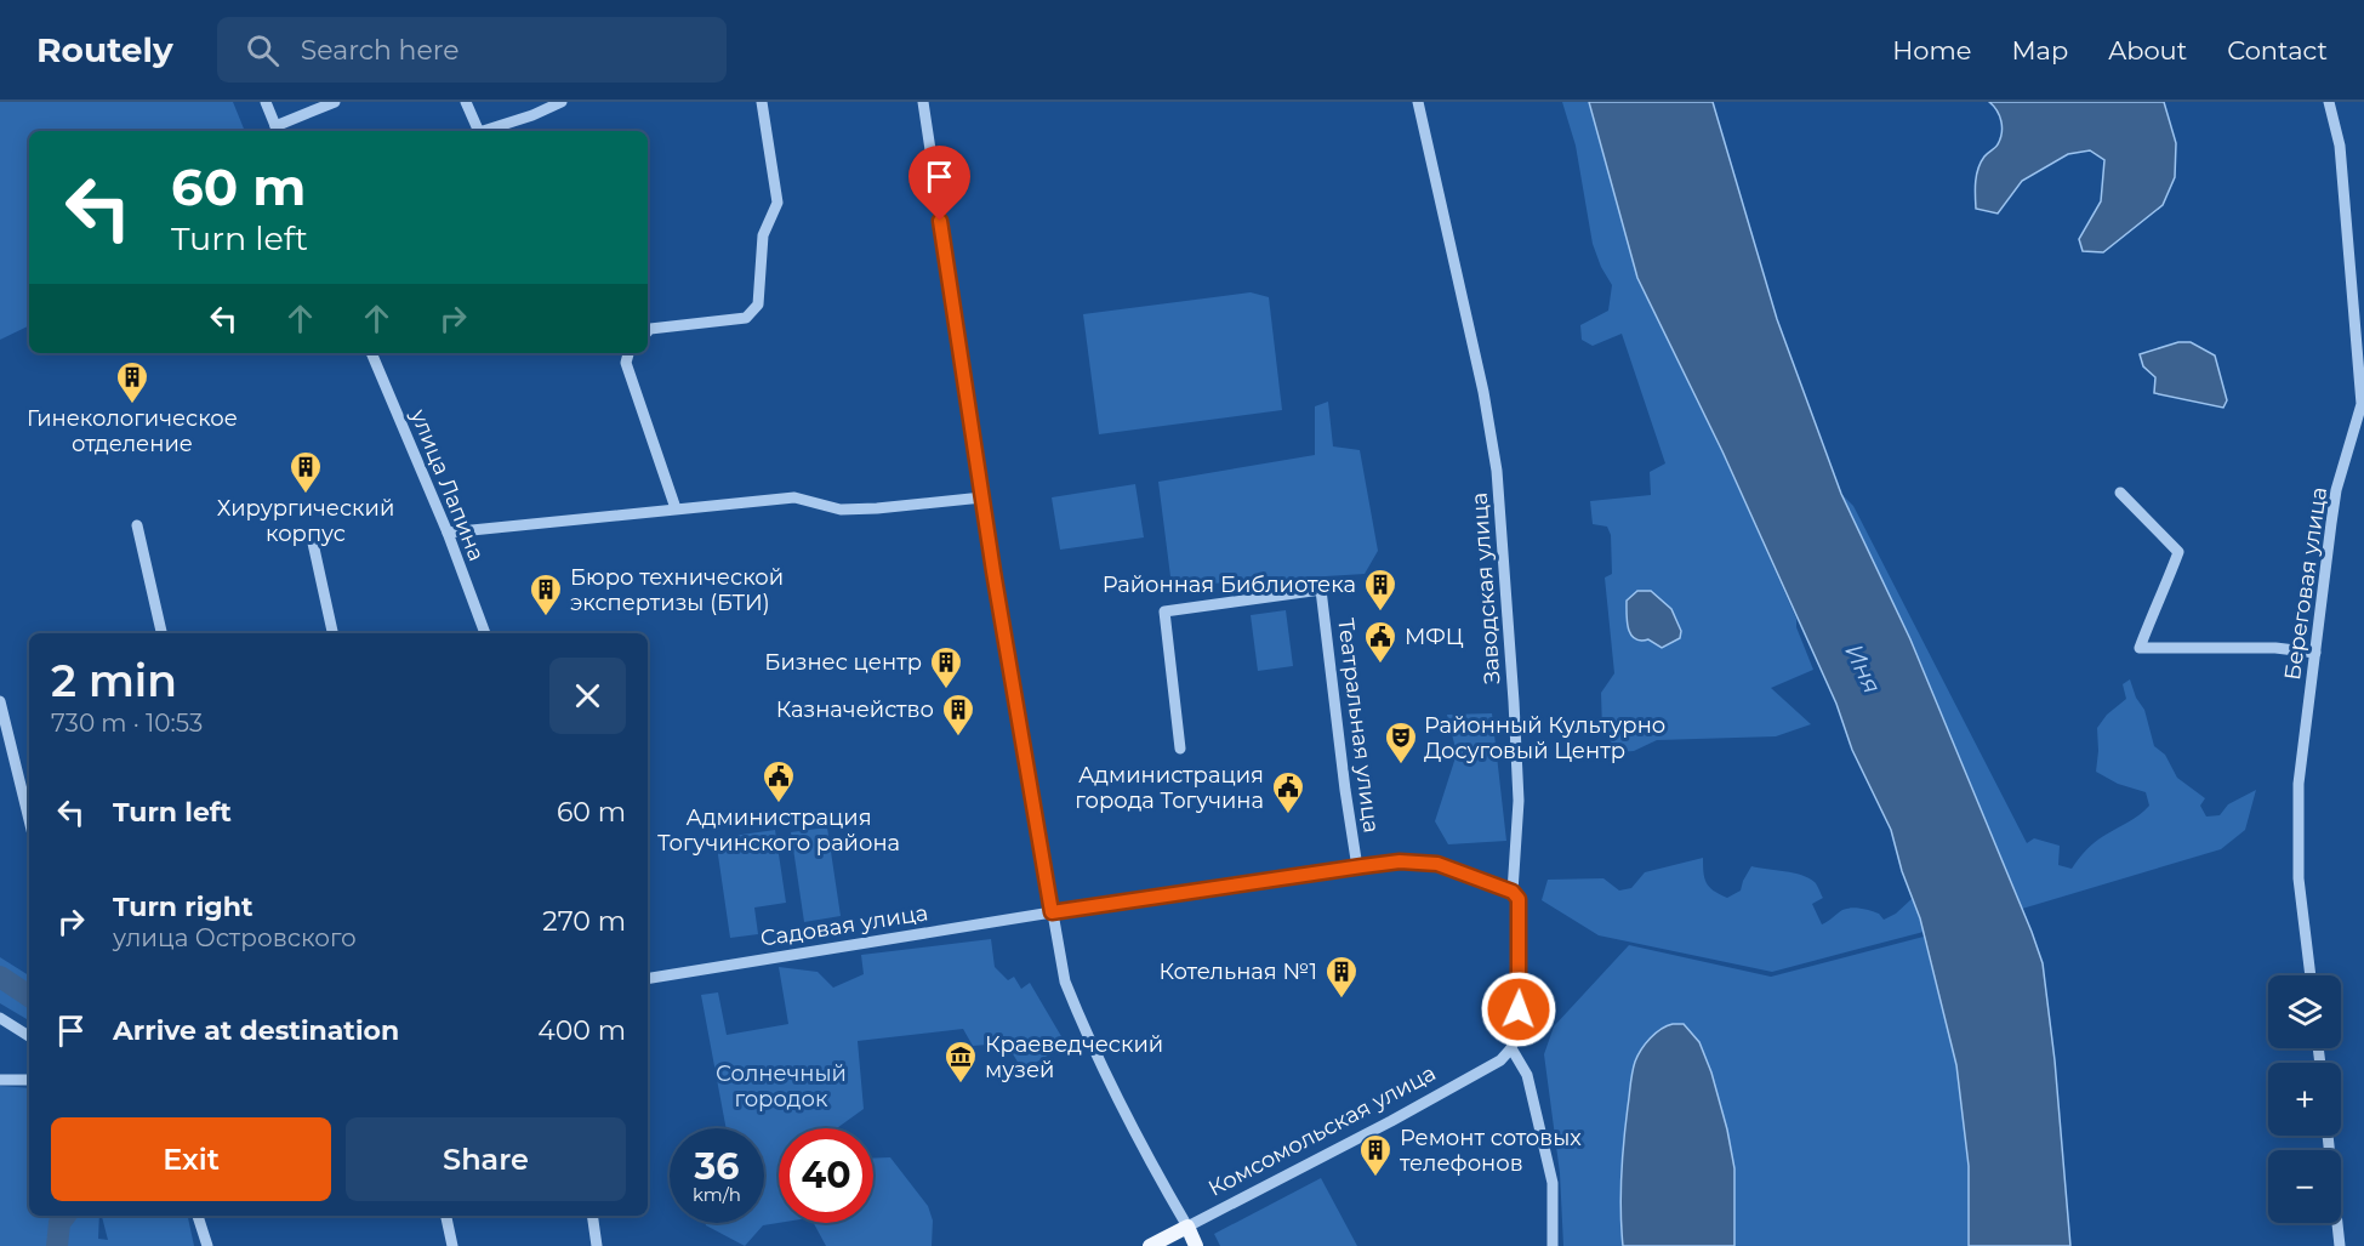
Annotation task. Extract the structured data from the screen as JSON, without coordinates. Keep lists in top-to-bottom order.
{
  "streets": {
    "main road": ["Комсомольская улица"],
    "street": [
      "улица Лапина",
      "Береговая улица",
      "Заводская улица",
      "Театральная улица",
      "Садовая улица"
    ]
  },
  "crossings": [
    ["Заводская улица", "Садовая улица"],
    ["Заводская улица", "Комсомольская улица"],
    ["Театральная улица", "Садовая улица"]
  ],
  "water": ["Иня"],
  "parks": ["Солнечный городок"],
  "places": {
    "building": [
      "Гинекологическое отделение",
      "Хирургический корпус",
      "Районная Библиотека",
      "Бюро технической экспертизы (БТИ)",
      "Бизнес центр",
      "Казначейство",
      "Котельная №1",
      "Ремонт сотовых телефонов"
    ],
    "public building": ["МФЦ", "Администрация Тогучинского района", "Администрация города Тогучина"],
    "theatre": ["Районный Культурно Досуговый Центр"],
    "museum": ["Краеведческий музей"]
  },
  "page": {
    "header": "Routely",
    "search": "Search here",
    "nav": [
      "Home",
      "Map",
      "About",
      "Contact"
    ],
    "turn": ["60 m", "Turn left"],
    "heading": ["2 min", "730 m · 10:53"],
    "list": [
      {
        "name": "Turn left",
        "value": "60 m"
      },
      {
        "name": "Turn right",
        "note": "улица Островского",
        "value": "270 m"
      },
      {
        "name": "Arrive at destination",
        "value": "400 m"
      }
    ],
    "map_buttons": ["+", "−"],
    "buttons": ["Exit", "Share"],
    "speed": "36 km/h",
    "limit": "40"
  }
}
